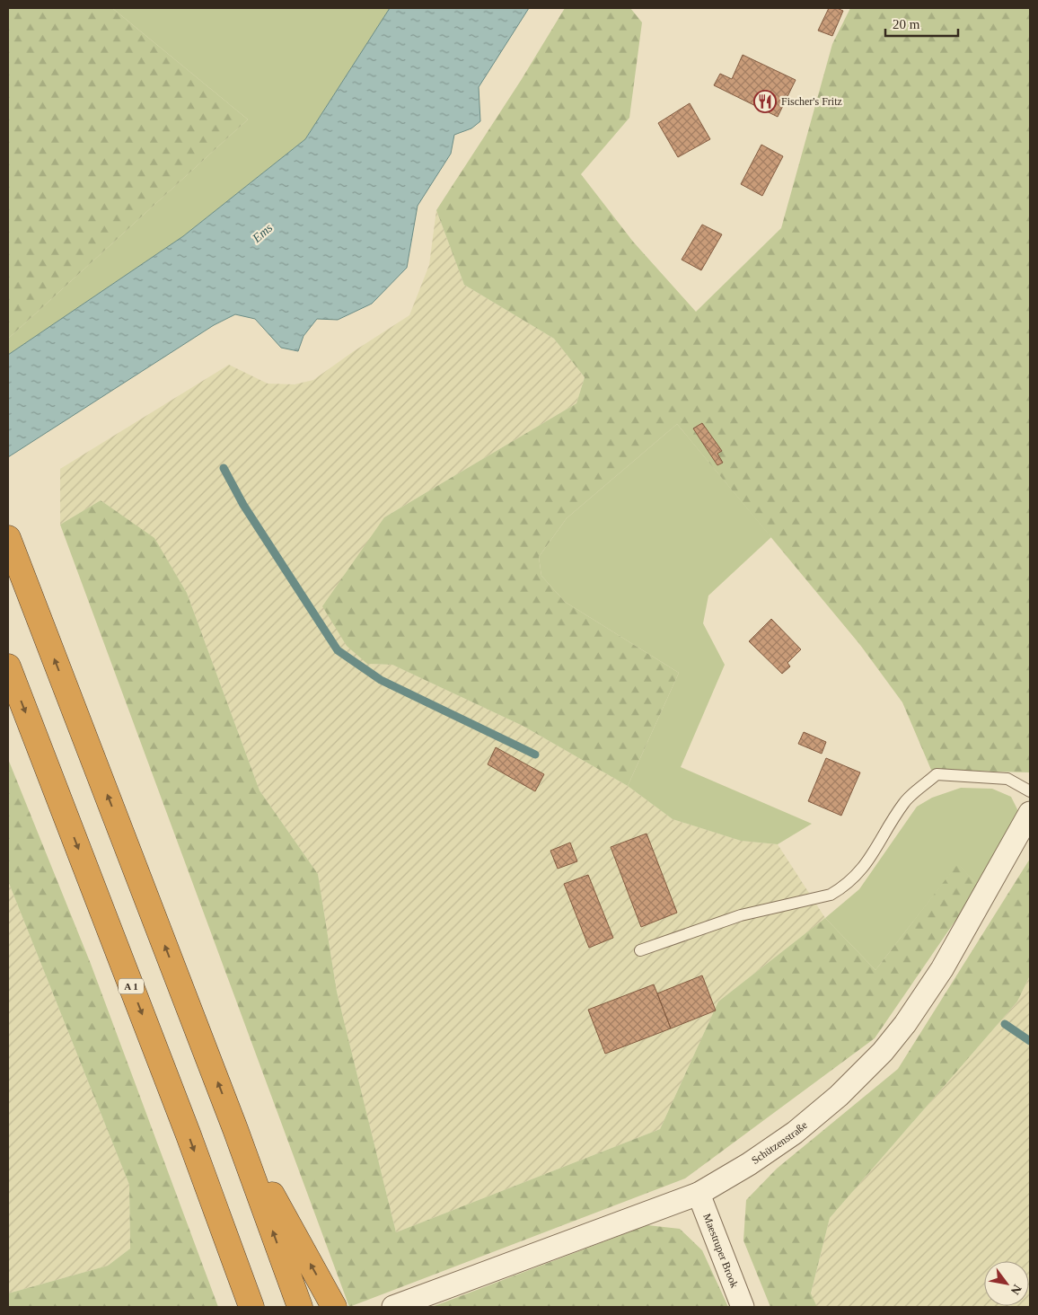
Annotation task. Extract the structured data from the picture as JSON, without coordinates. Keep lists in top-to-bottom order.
{
  "streets": {
    "highway": ["A 1"],
    "street": ["Schützenstraße", "Maestruper Brook"]
  },
  "crossings": [
    ["Schützenstraße", "Maestruper Brook"]
  ],
  "water": ["Ems"],
  "places": {
    "restaurant": ["Fischer's Fritz"]
  },
  "scale_bar": "20 m",
  "north": "bottom right"
}
